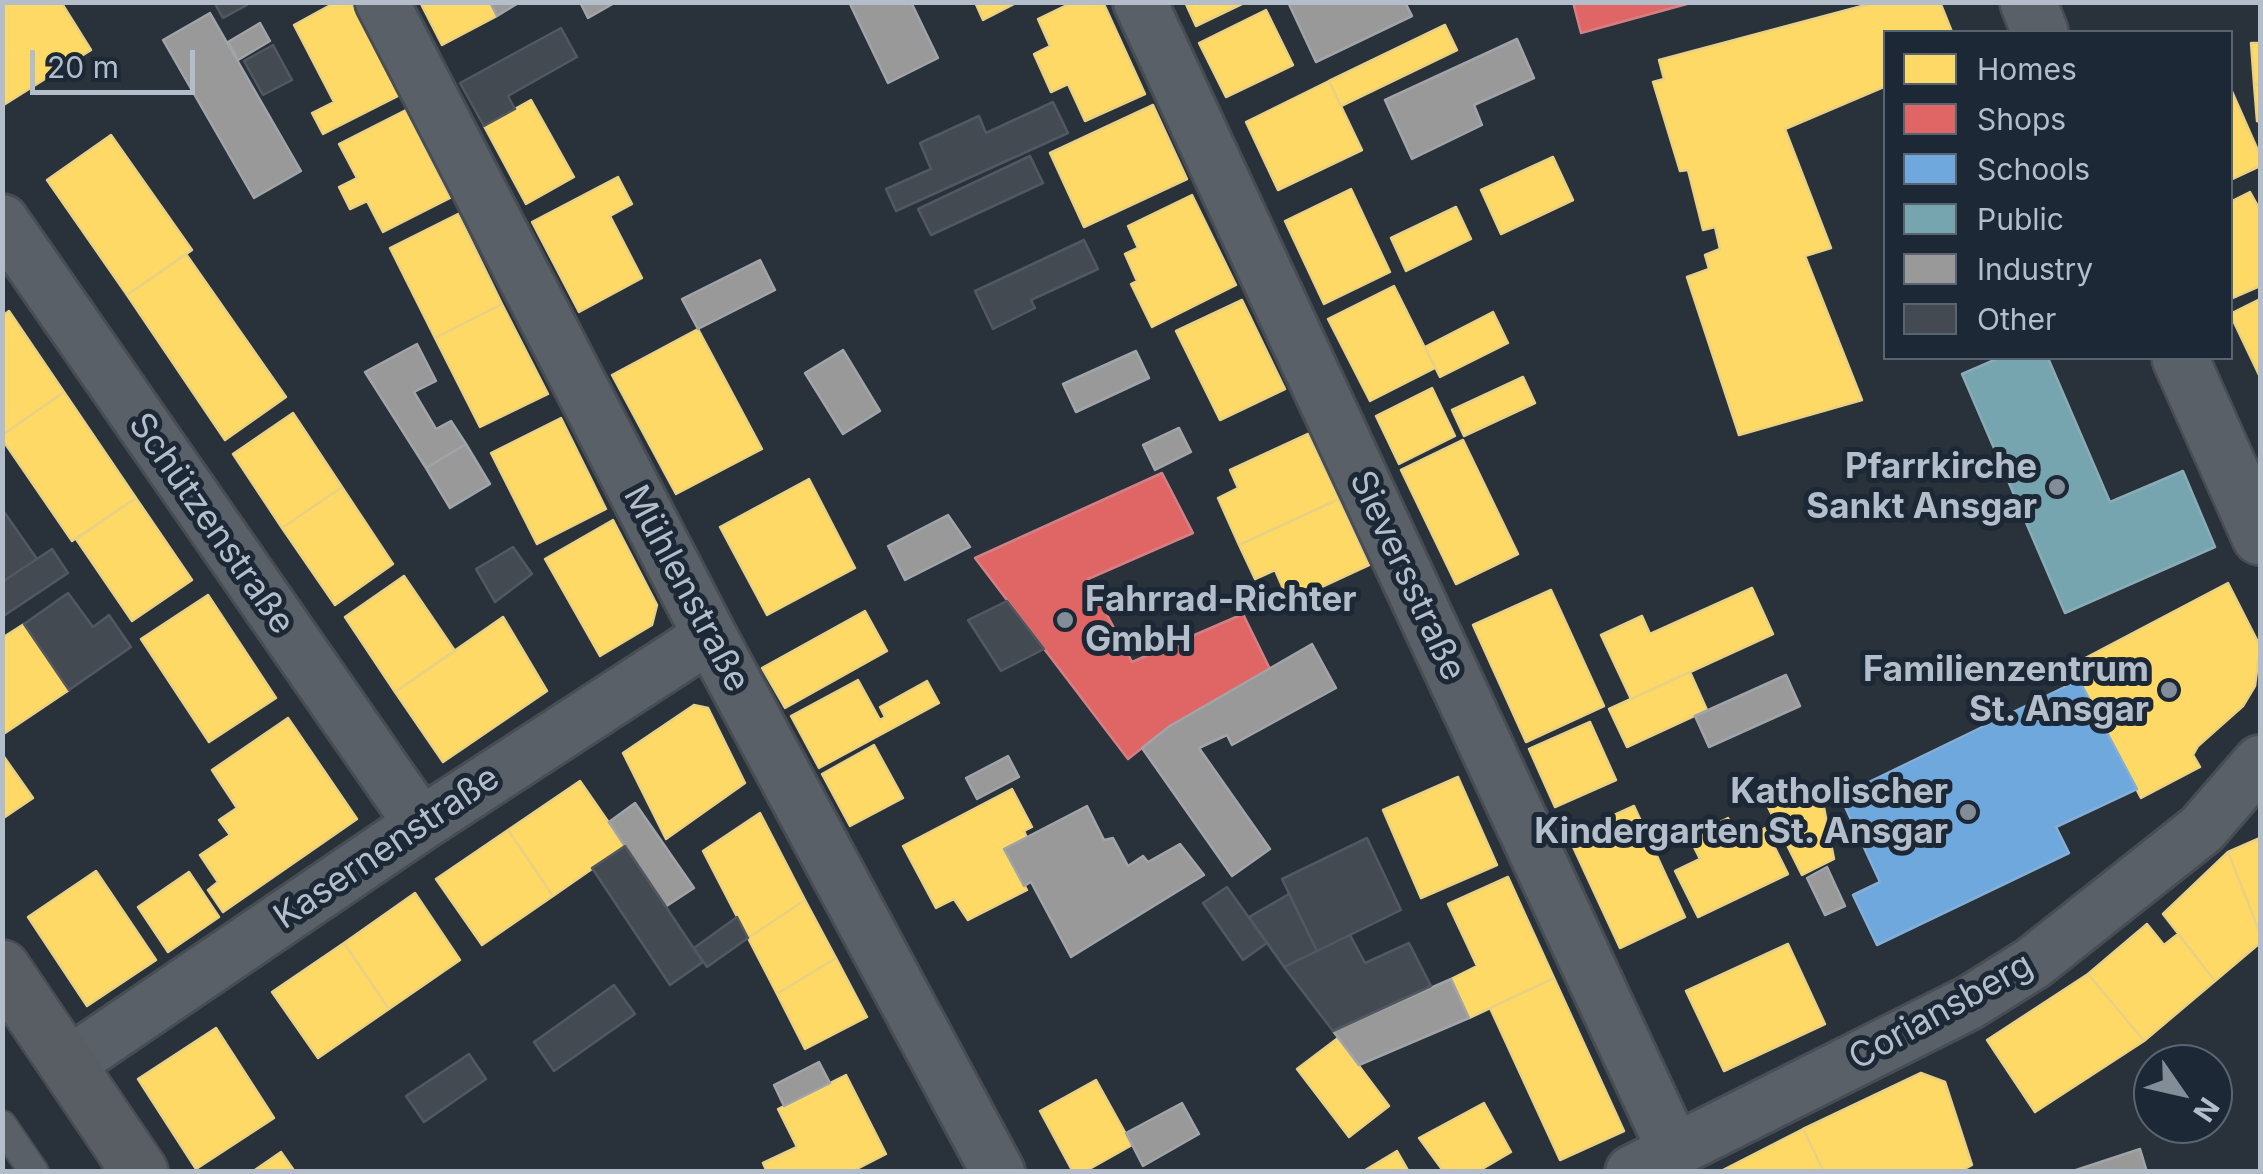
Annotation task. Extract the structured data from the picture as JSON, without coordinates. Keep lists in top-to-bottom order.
{
  "streets": {
    "street": [
      "Schützenstraße",
      "Sieversstraße",
      "Mühlenstraße",
      "Kasernenstraße",
      "Coriansberg"
    ]
  },
  "crossings": [
    ["Schützenstraße", "Kasernenstraße"],
    ["Sieversstraße", "Coriansberg"],
    ["Mühlenstraße", "Kasernenstraße"]
  ],
  "places": [
    "Pfarrkirche Sankt Ansgar",
    "Fahrrad-Richter GmbH",
    "Familienzentrum St. Ansgar",
    "Katholischer Kindergarten St. Ansgar"
  ],
  "legend": [
    "Homes",
    "Shops",
    "Schools",
    "Public",
    "Industry",
    "Other"
  ],
  "scale_bar": "20 m",
  "north": "bottom right"
}
